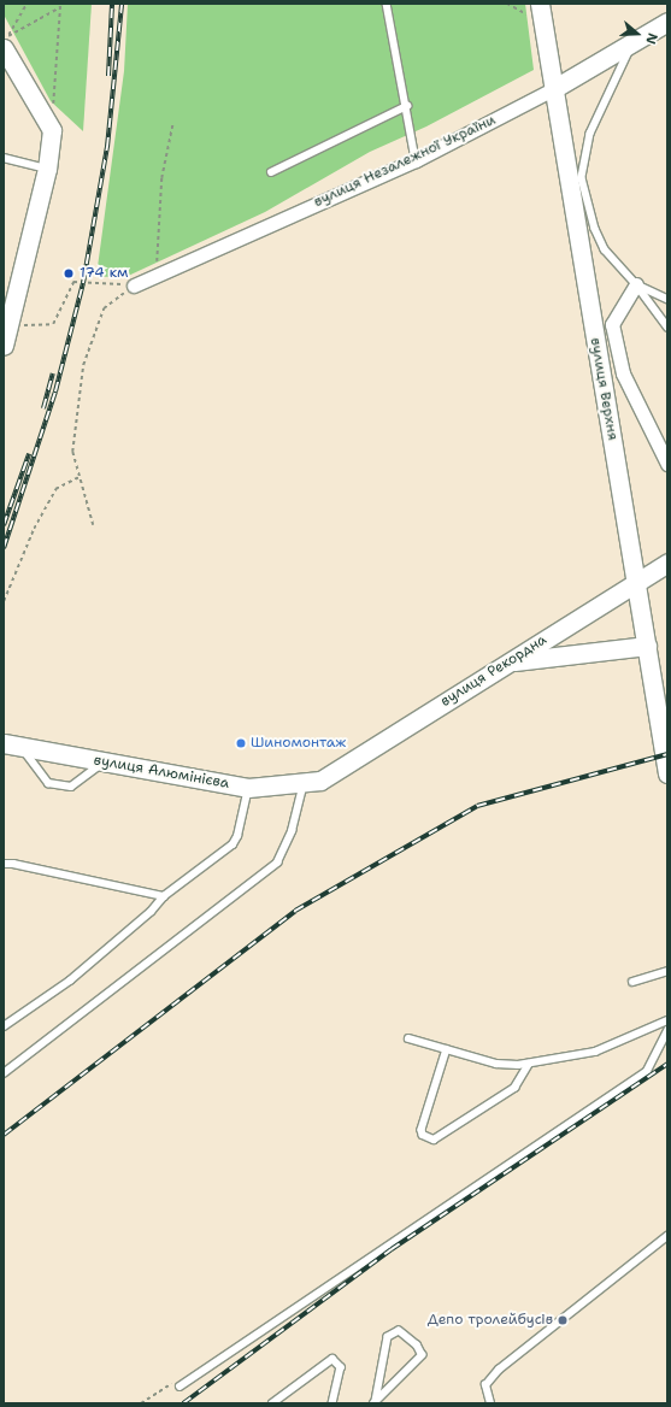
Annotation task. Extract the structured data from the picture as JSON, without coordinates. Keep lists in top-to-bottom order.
{
  "streets": {
    "street": [
      "вулиця Незалежної України",
      "вулиця Верхня",
      "вулиця Рекордна",
      "вулиця Алюмінієва"
    ]
  },
  "crossings": [
    ["вулиця Незалежної України", "вулиця Верхня"],
    ["вулиця Верхня", "вулиця Рекордна"],
    ["вулиця Рекордна", "вулиця Алюмінієва"]
  ],
  "places": ["174 км", "Шиномонтаж", "Депо тролейбусів"],
  "north": "right"
}
